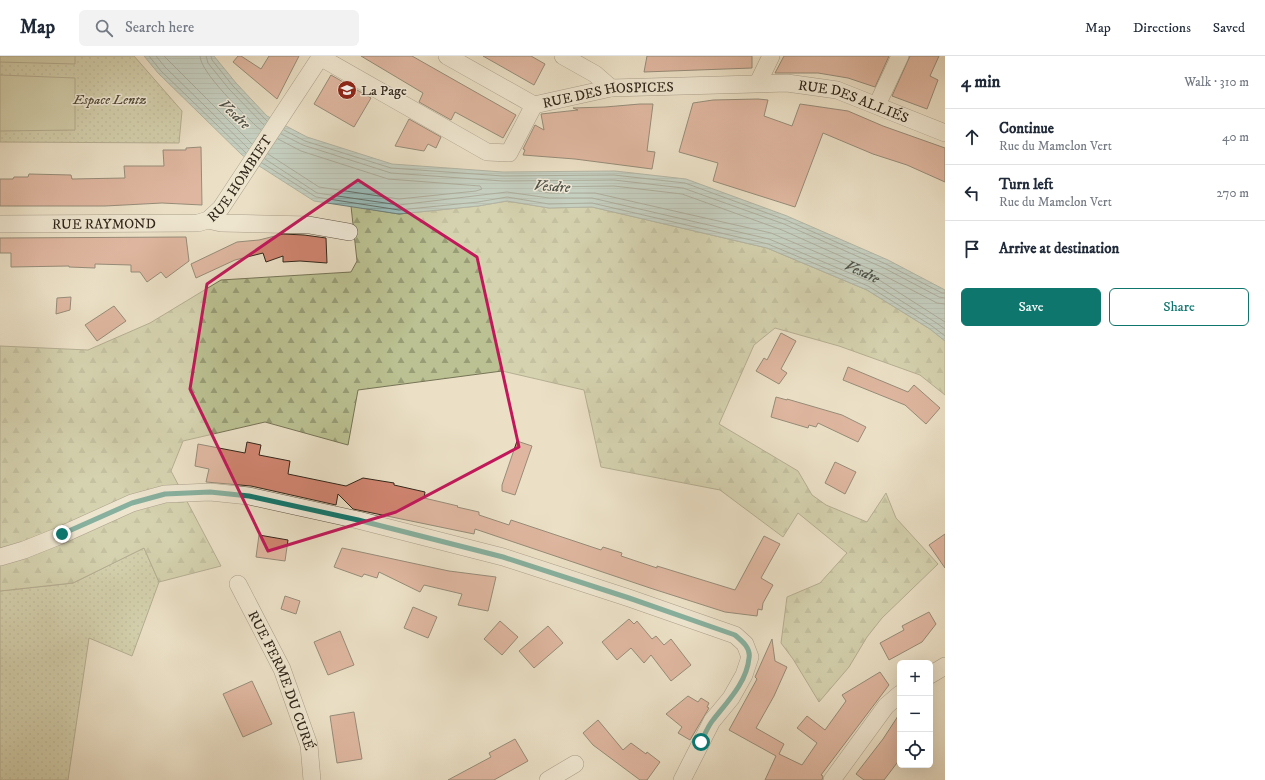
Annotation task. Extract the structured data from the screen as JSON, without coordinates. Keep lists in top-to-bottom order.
{
  "streets": {
    "street": [
      "RUE DES HOSPICES",
      "RUE DES ALLIÉS",
      "RUE HOMBIET",
      "RUE RAYMOND",
      "RUE FERME DU CURÉ"
    ]
  },
  "crossings": [
    ["RUE DES HOSPICES", "RUE DES ALLIÉS"],
    ["RUE HOMBIET", "RUE RAYMOND"]
  ],
  "water": ["Vesdre"],
  "parks": ["Espace Lentz"],
  "places": {
    "school or university": ["La Page"]
  },
  "page": {
    "header": "Map",
    "search": "Search here",
    "nav": ["Map", "Directions", "Saved"],
    "heading": ["4 min", "Walk · 310 m"],
    "list": [
      ["Continue", "Rue du Mamelon Vert", "40 m"],
      ["Turn left", "Rue du Mamelon Vert", "270 m"],
      "Arrive at destination"
    ],
    "buttons": ["Save", "Share"],
    "map_buttons": ["+", "−"]
  }
}
